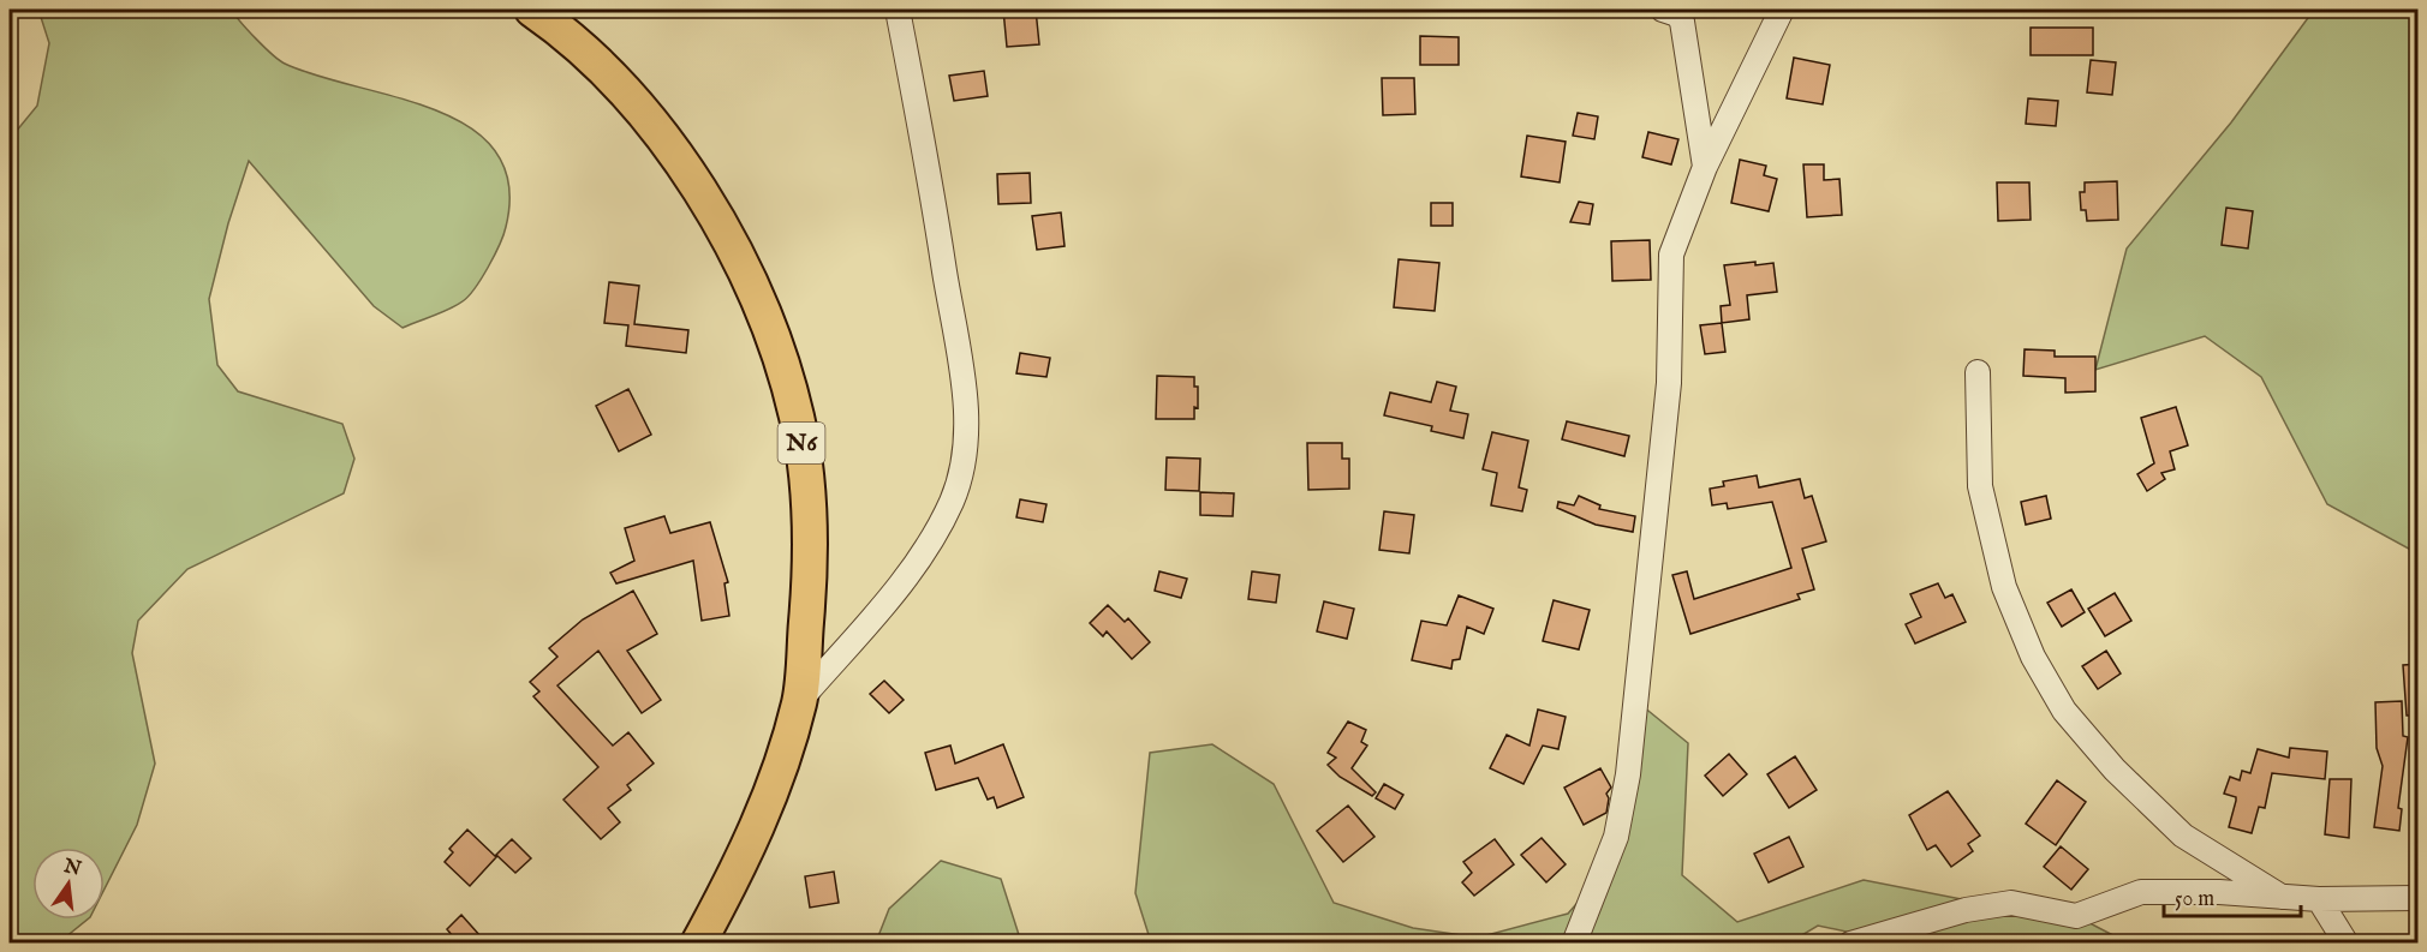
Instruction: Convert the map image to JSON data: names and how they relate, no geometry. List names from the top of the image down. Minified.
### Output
{"streets":{"highway":["N6"]},"scale_bar":"50 m","north":"top"}
